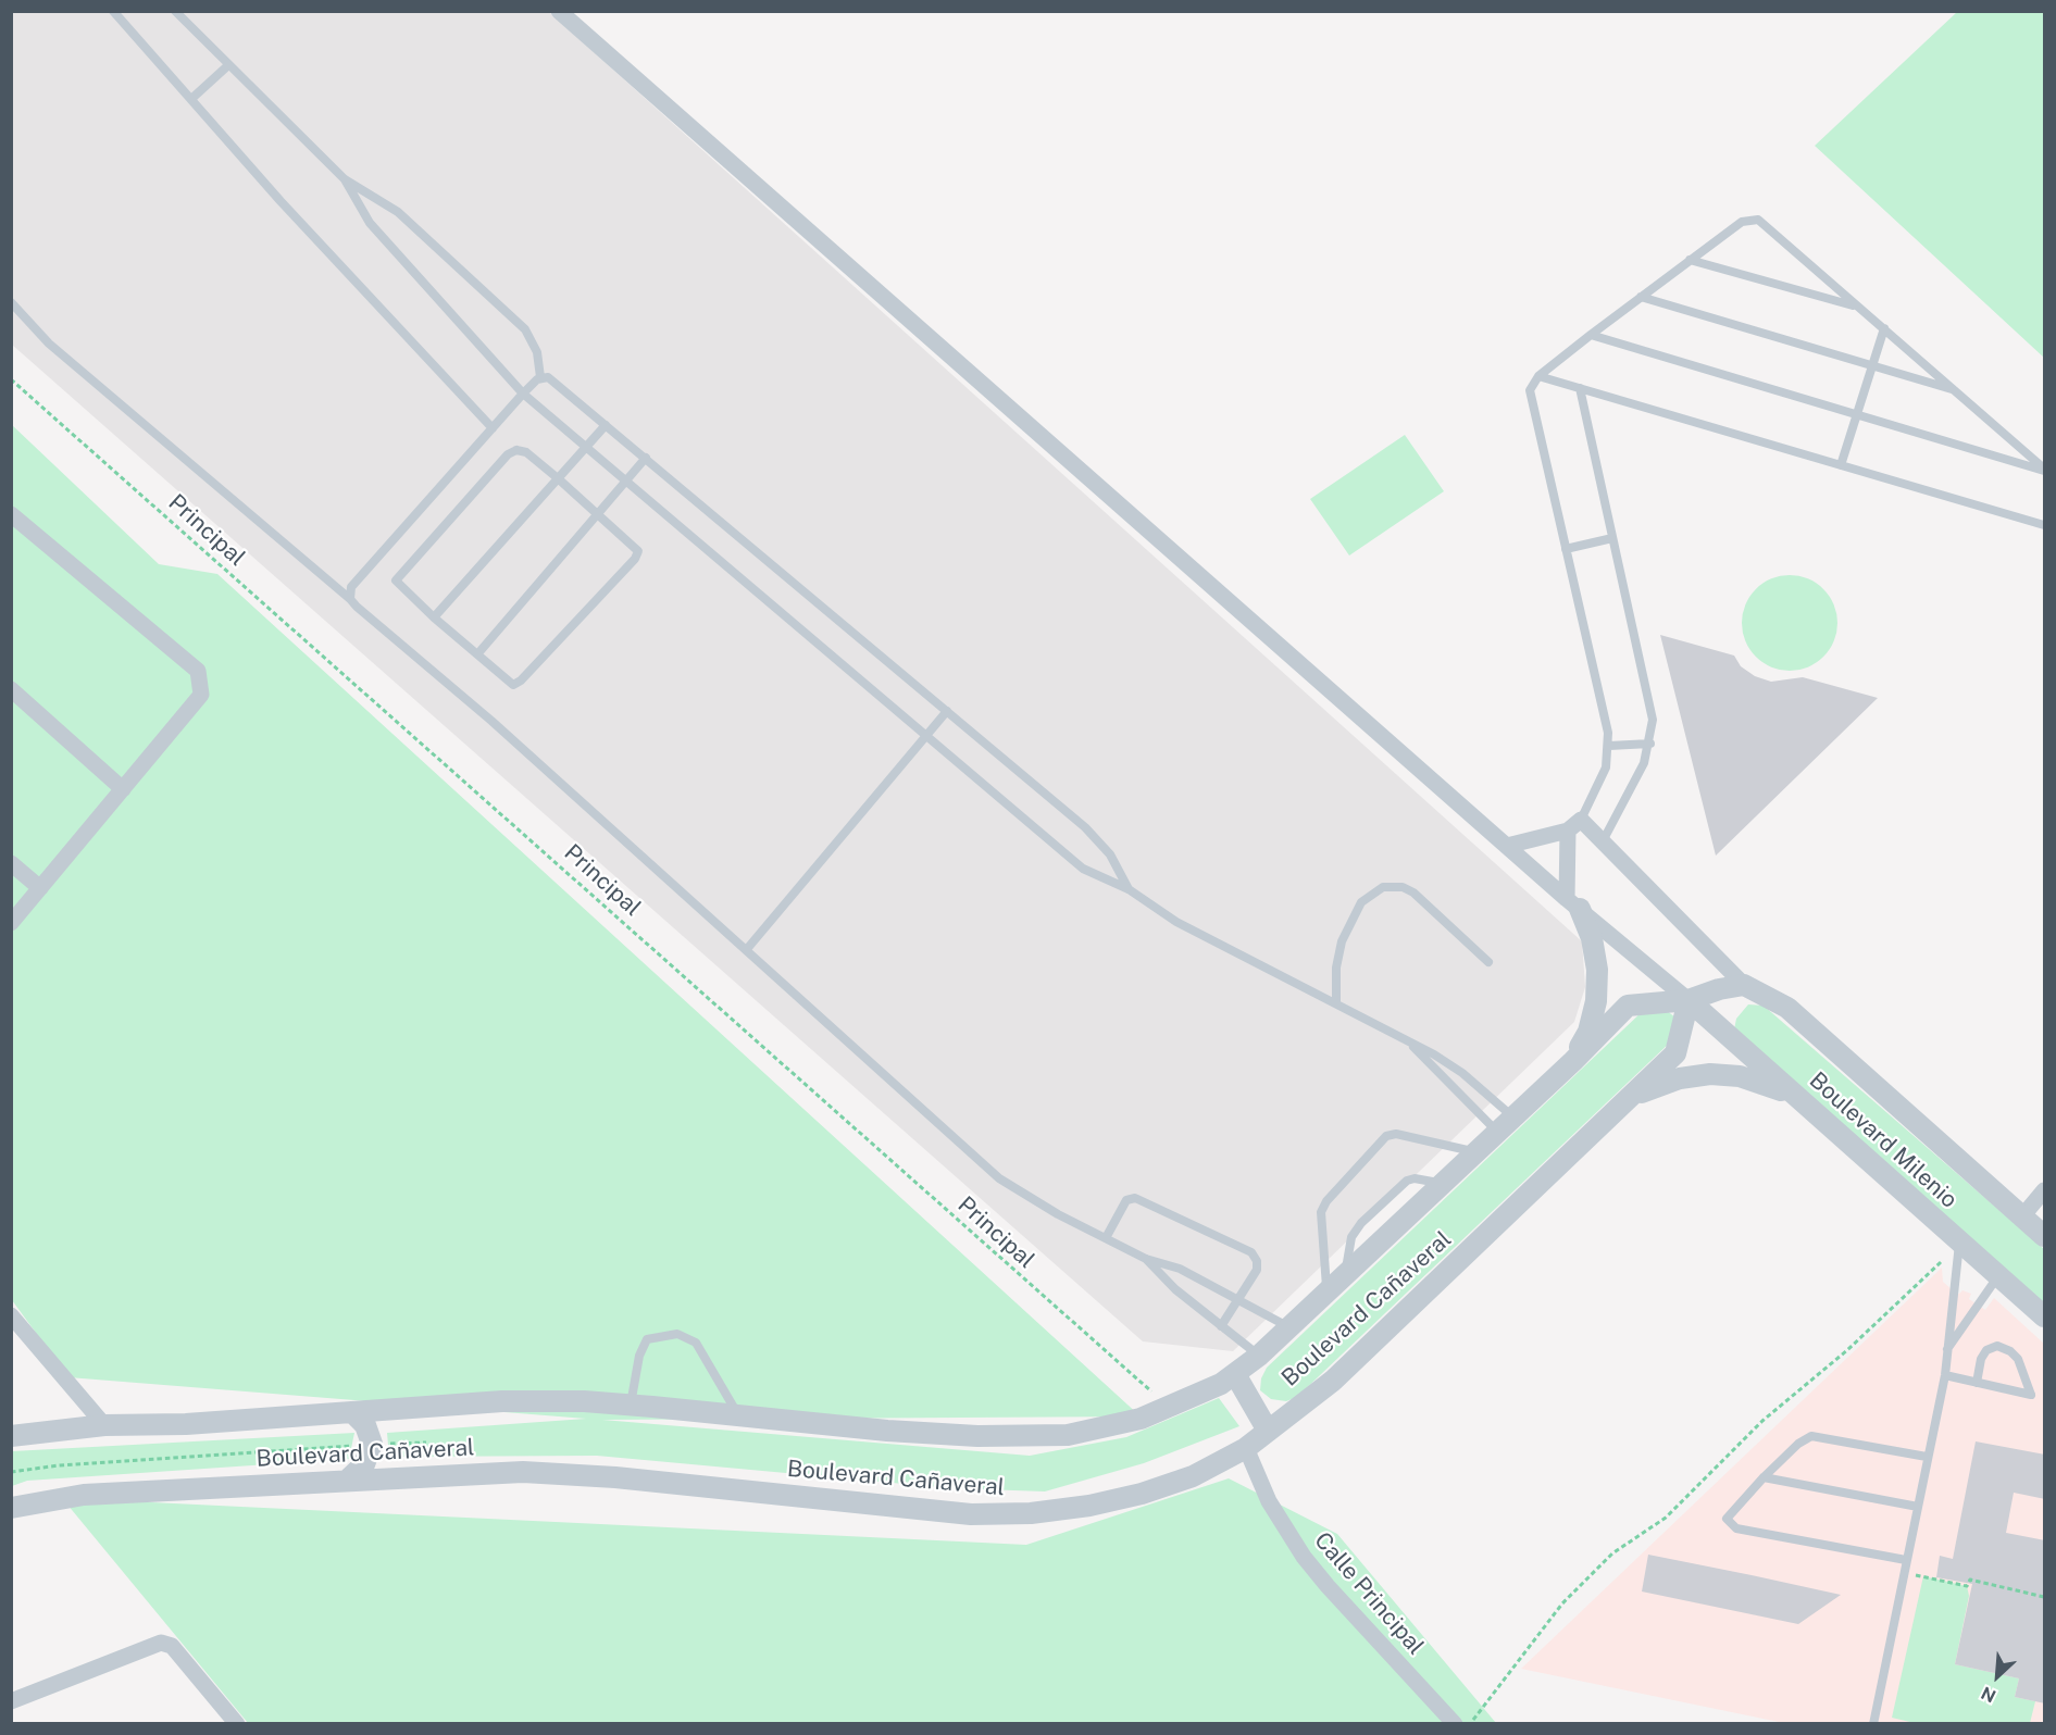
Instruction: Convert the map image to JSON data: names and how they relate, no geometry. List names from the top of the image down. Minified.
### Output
{"streets":{"street":["Boulevard Milenio","Boulevard Cañaveral","Calle Principal"],"path":["Principal"]},"crossings":[["Principal","Boulevard Cañaveral"],["Boulevard Milenio","Boulevard Cañaveral"],["Boulevard Cañaveral","Calle Principal"]],"north":"bottom left"}
